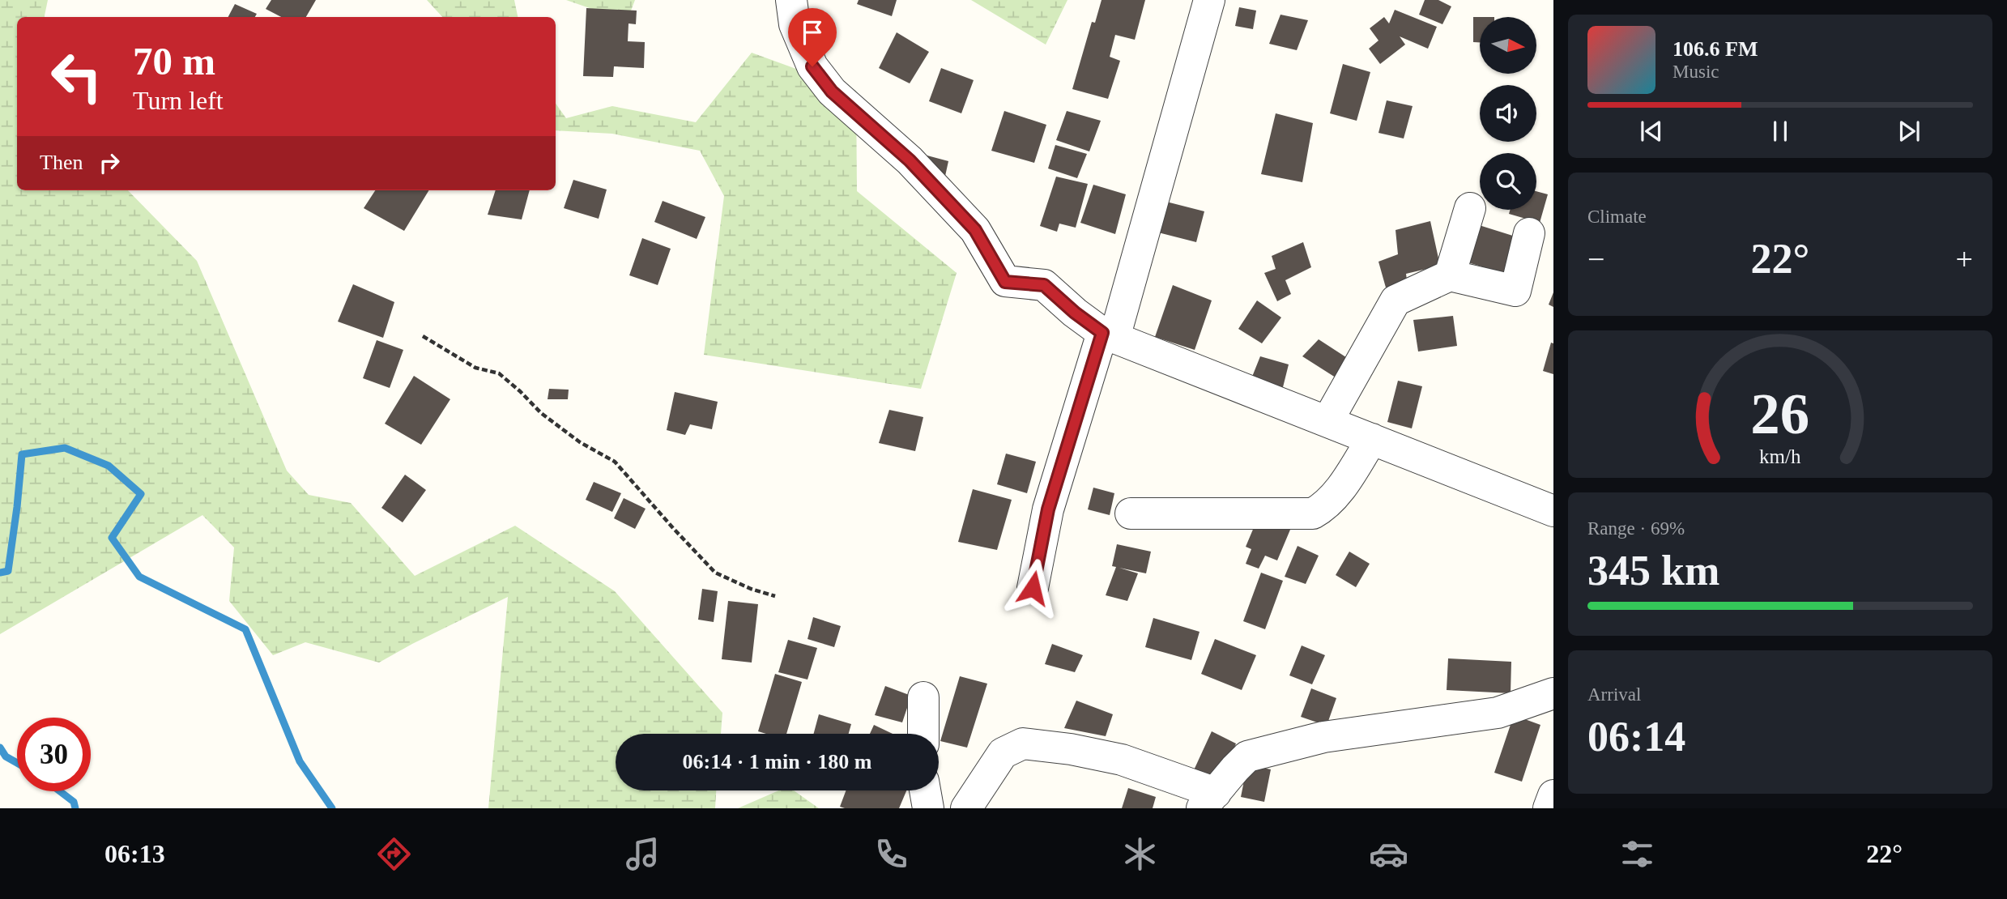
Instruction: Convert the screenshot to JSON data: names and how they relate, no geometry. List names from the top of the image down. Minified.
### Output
{"north":"right","page":{"turn":["70 m","Turn left"],"song":["106.6 FM","Music"],"then":"Then","tile":["Climate",["Range · 69%","345 km"],["Arrival","06:14"]],"heat":["−","22°","+"],"limit":"30","trip":"06:14 · 1 min · 180 m","tabs":["06:13","22°"],"gauge":["26","km/h"]}}
